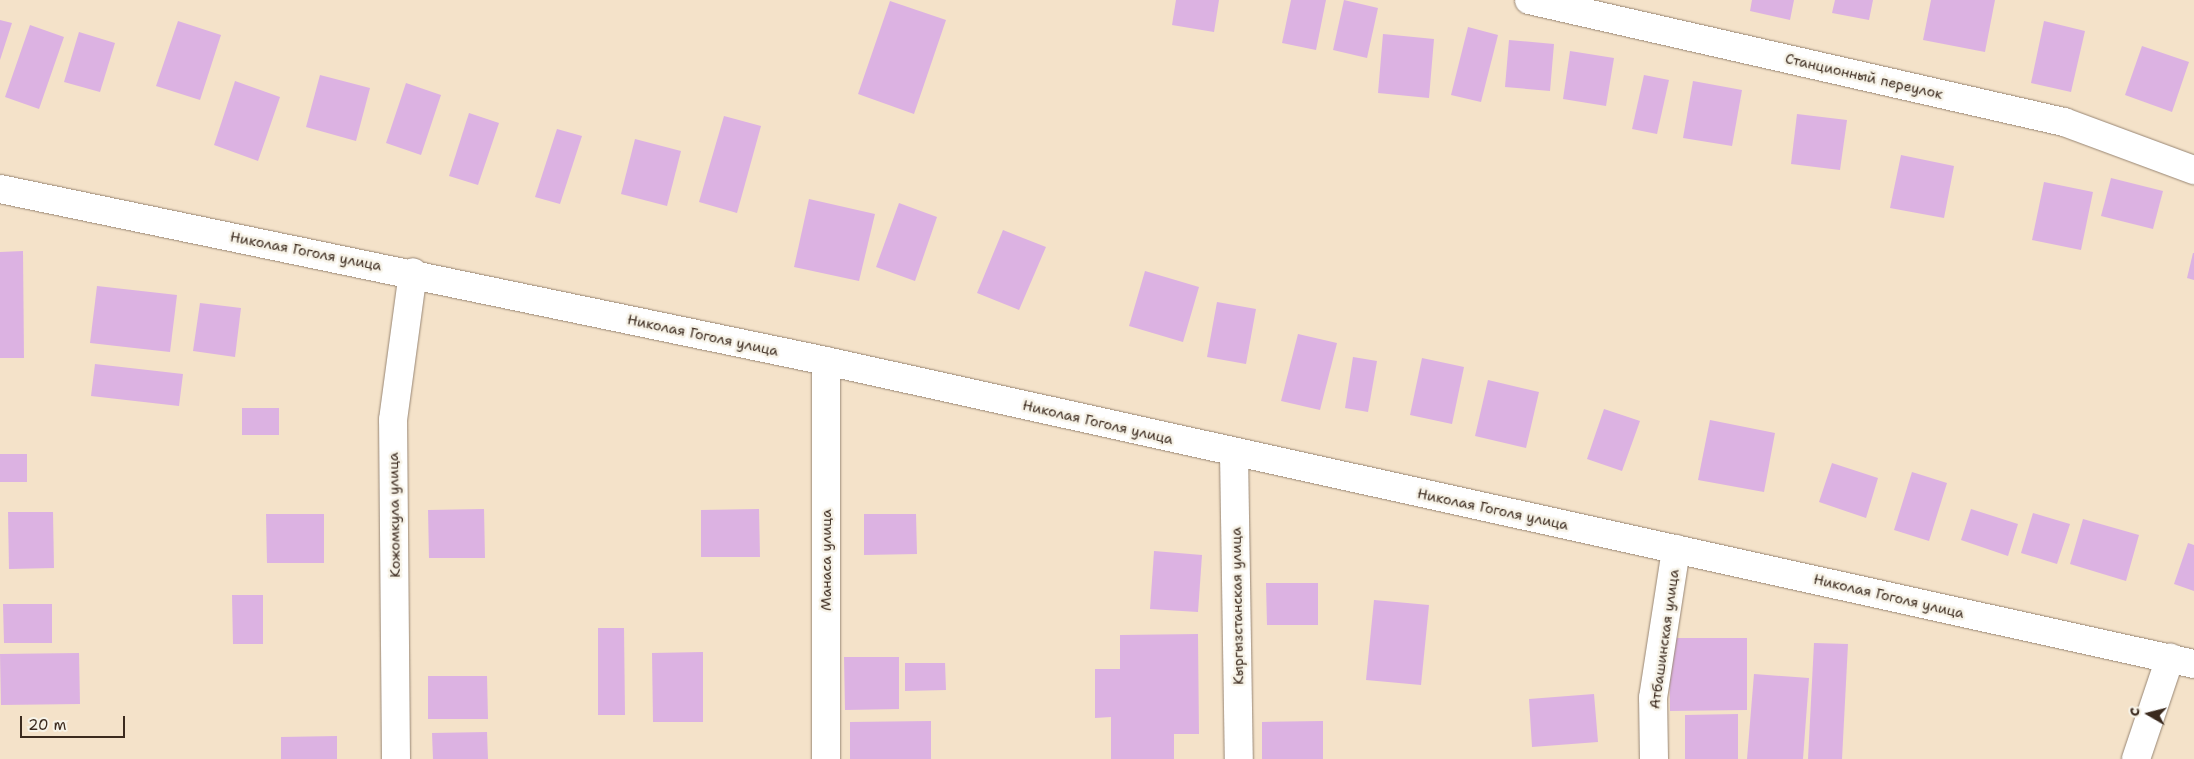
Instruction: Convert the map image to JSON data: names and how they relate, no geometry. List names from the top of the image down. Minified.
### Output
{"streets":{"street":["Станционный переулок","Николая Гоголя улица","Кожомкула улица","Манаса улица","Кыргызстанская улица","Атбашинская улица"]},"crossings":[["Николая Гоголя улица","Кожомкула улица"],["Николая Гоголя улица","Манаса улица"],["Николая Гоголя улица","Кыргызстанская улица"],["Николая Гоголя улица","Атбашинская улица"]],"scale_bar":"20 m","north":"left"}
